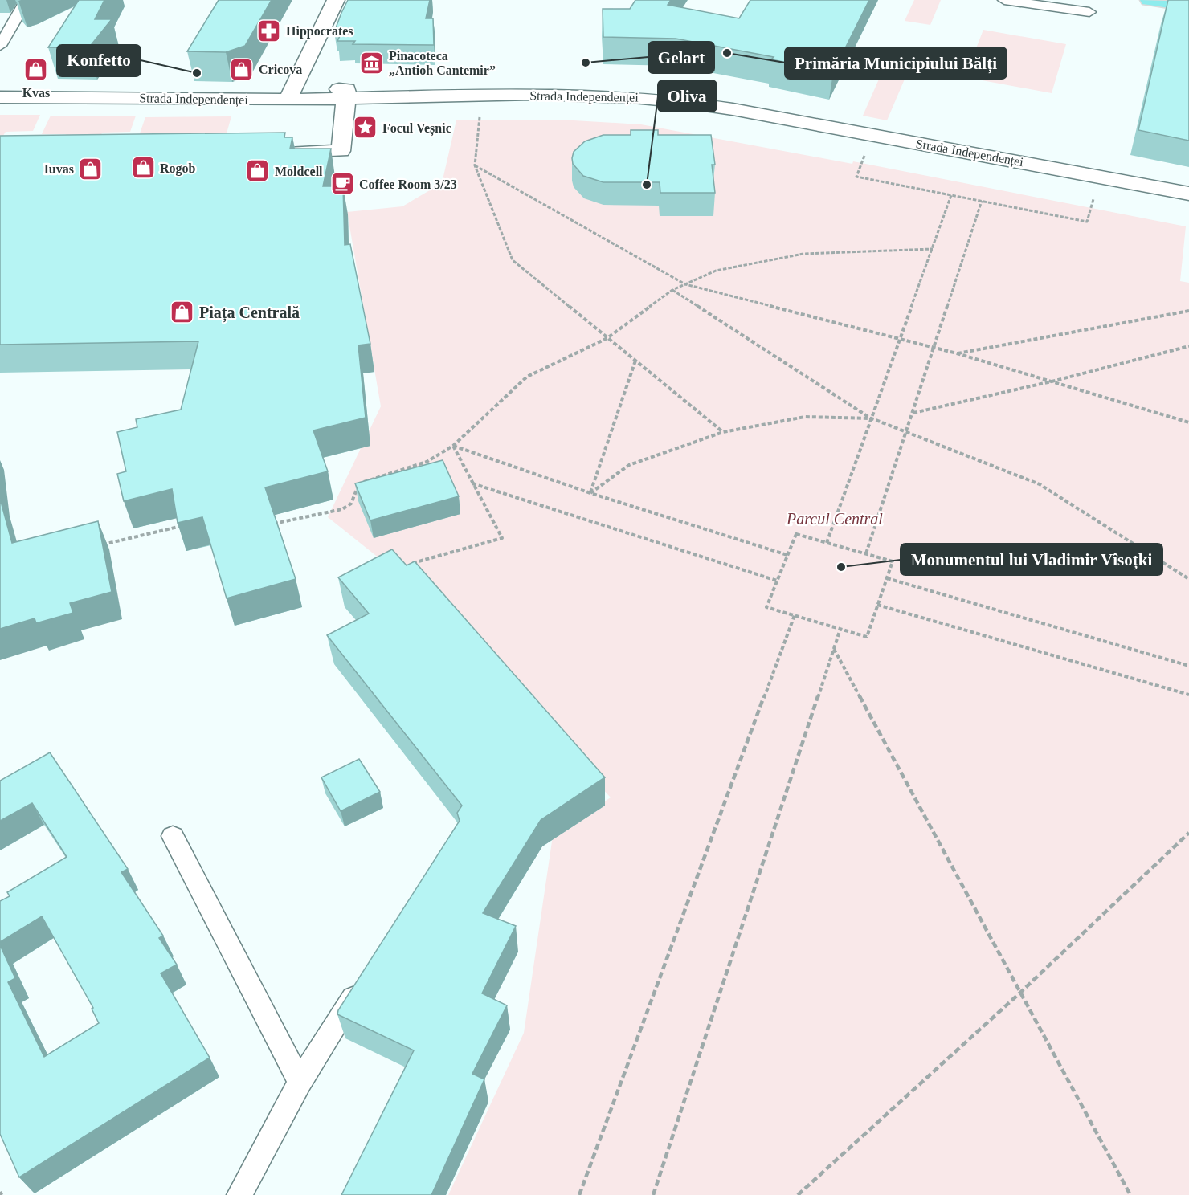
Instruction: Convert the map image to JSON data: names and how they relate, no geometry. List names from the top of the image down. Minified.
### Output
{"streets":{"street":["Strada Independenței"]},"parks":["Parcul Central"],"places":{"pharmacy":["Hippocrates"],"other":["Primăria Municipiului Bălți","Gelart","Konfetto","Oliva","Monumentul lui Vladimir Vîsoțki"],"museum":["Pinacoteca „Antioh Cantemir”"],"shop":["Cricova","Kvas","Rogob","Iuvas","Moldcell","Piața Centrală"],"place":["Focul Veșnic"],"cafe":["Coffee Room 3/23"]}}
